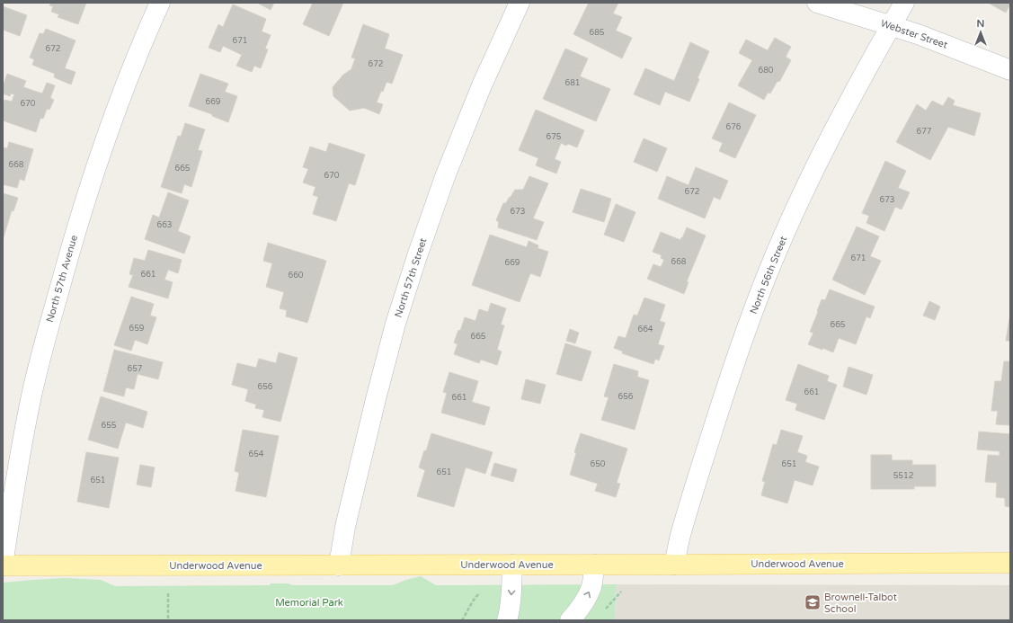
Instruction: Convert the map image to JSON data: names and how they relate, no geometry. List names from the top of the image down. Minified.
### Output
{"streets":{"main road":["Underwood Avenue"],"street":["Webster Street","North 56th Street","North 57th Street","North 57th Avenue"]},"crossings":[["Webster Street","North 56th Street"],["North 56th Street","Underwood Avenue"],["North 57th Street","Underwood Avenue"],["North 57th Avenue","Underwood Avenue"]],"parks":["Memorial Park"],"places":{"school or university":["Brownell-Talbot School"]},"house_numbers":["685","671","672","672","680","681","669","670","676","677","675","668","665","670","672","673","673","663","671","668","669","661","660","665","659","664","665","657","656","661","656","661","655","654","650","651","651","5512","651"],"north":"top"}
